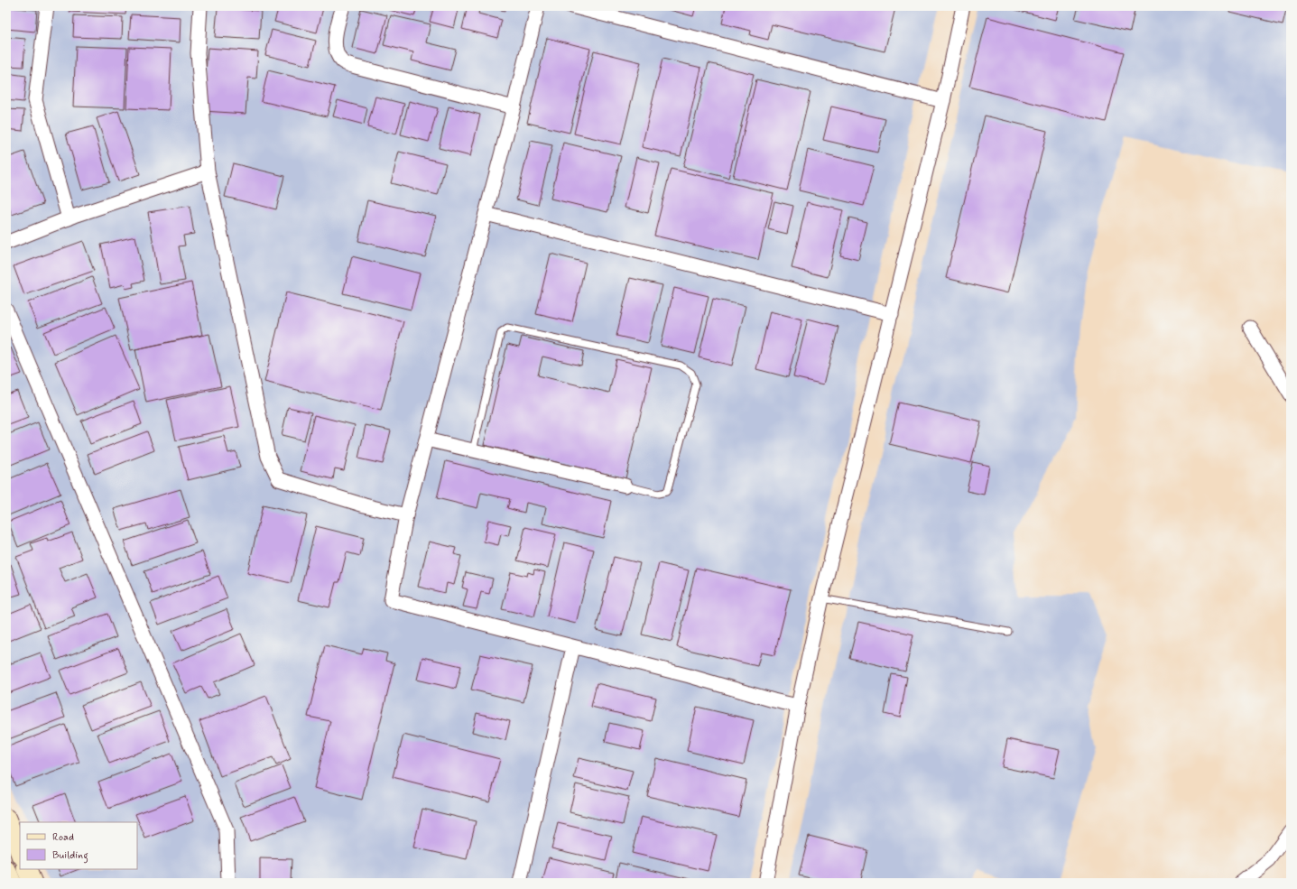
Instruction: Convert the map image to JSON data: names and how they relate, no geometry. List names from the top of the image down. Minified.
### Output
{"legend":["Road","Building"]}
